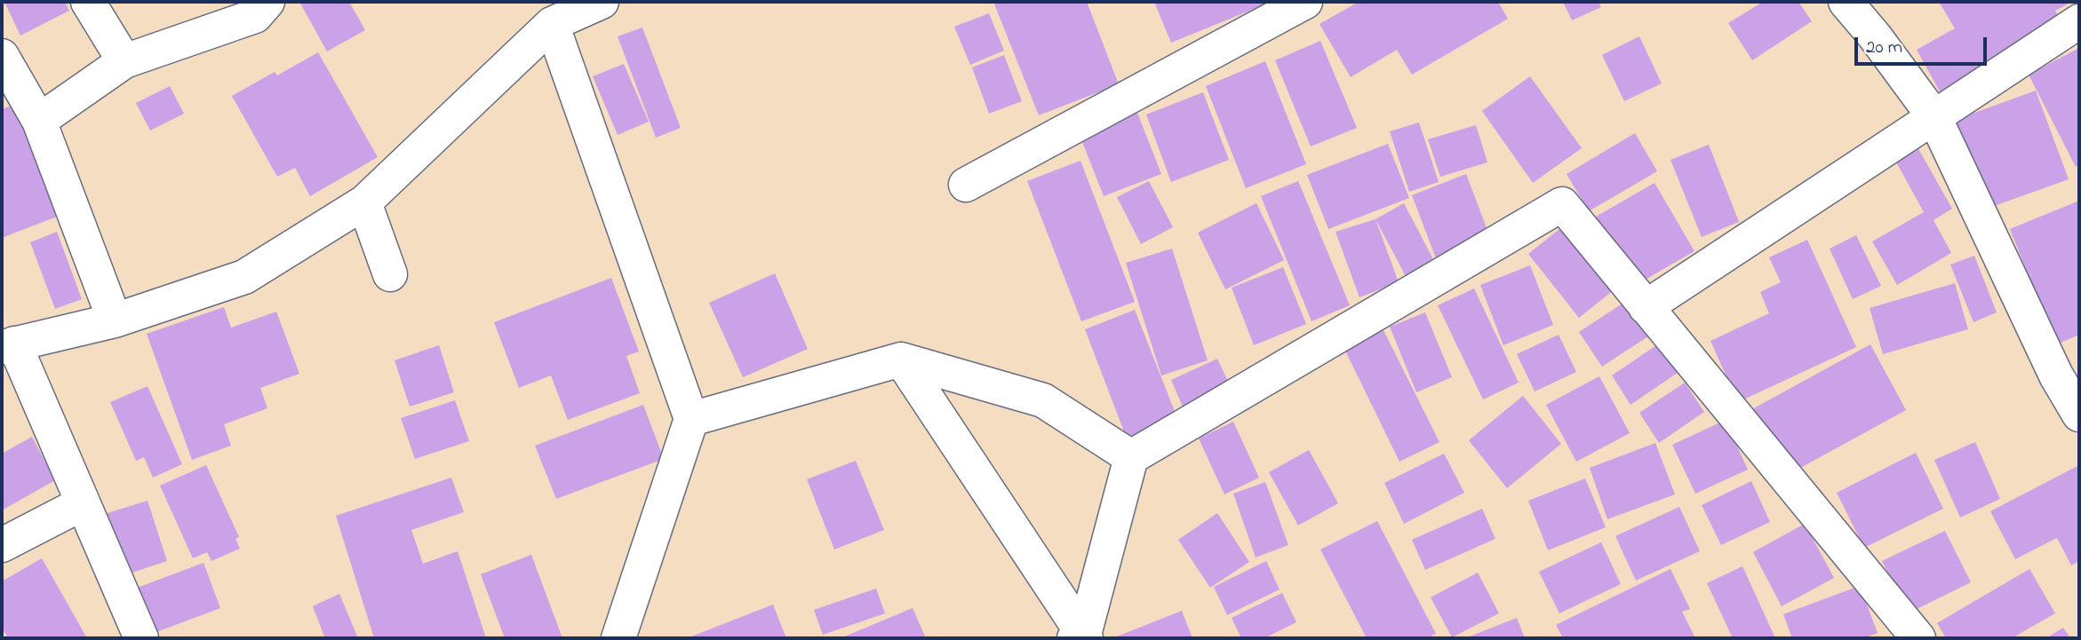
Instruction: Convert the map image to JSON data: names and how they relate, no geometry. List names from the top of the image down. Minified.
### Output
{"scale_bar":"20 m"}
